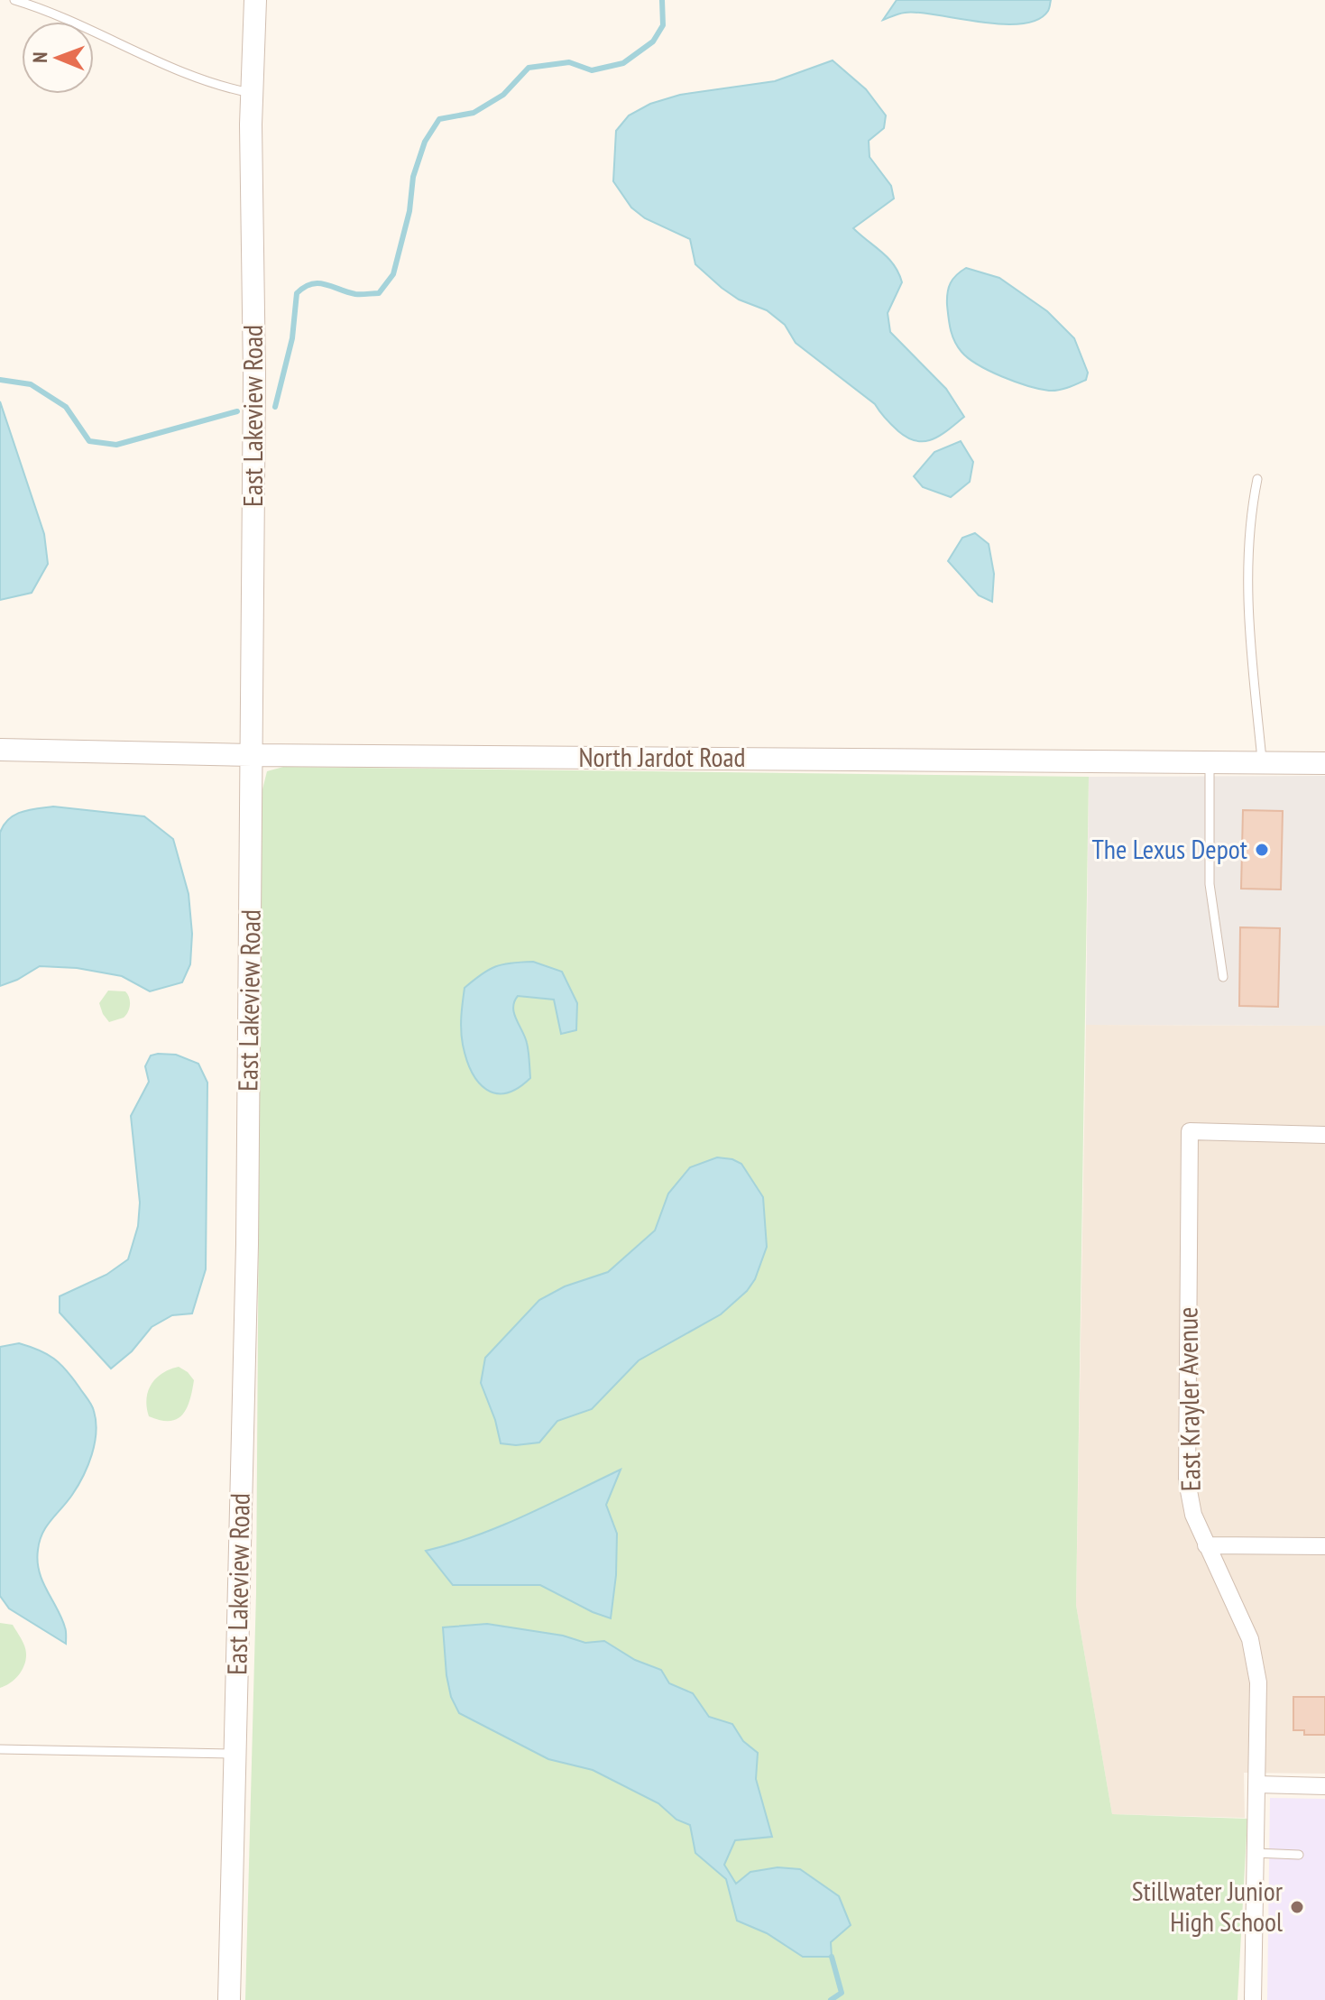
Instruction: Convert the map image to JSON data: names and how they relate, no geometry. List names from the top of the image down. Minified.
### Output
{"streets":{"street":["East Lakeview Road","North Jardot Road","East Krayler Avenue"]},"crossings":[["East Lakeview Road","North Jardot Road"]],"places":["The Lexus Depot","Stillwater Junior High School"],"north":"left"}
